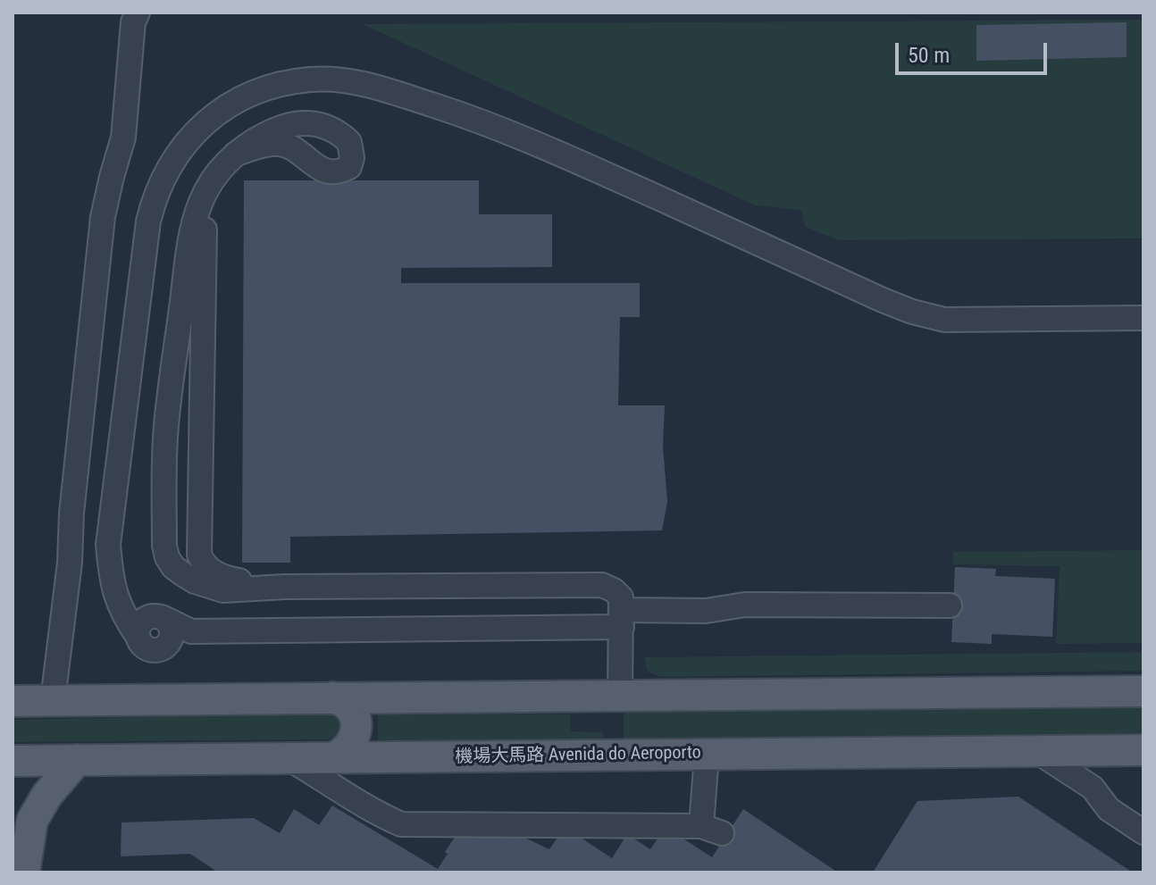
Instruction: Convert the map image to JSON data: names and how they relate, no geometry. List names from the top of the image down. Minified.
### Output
{"streets":{"main road":["機場大馬路 Avenida do Aeroporto"]},"scale_bar":"50 m"}
